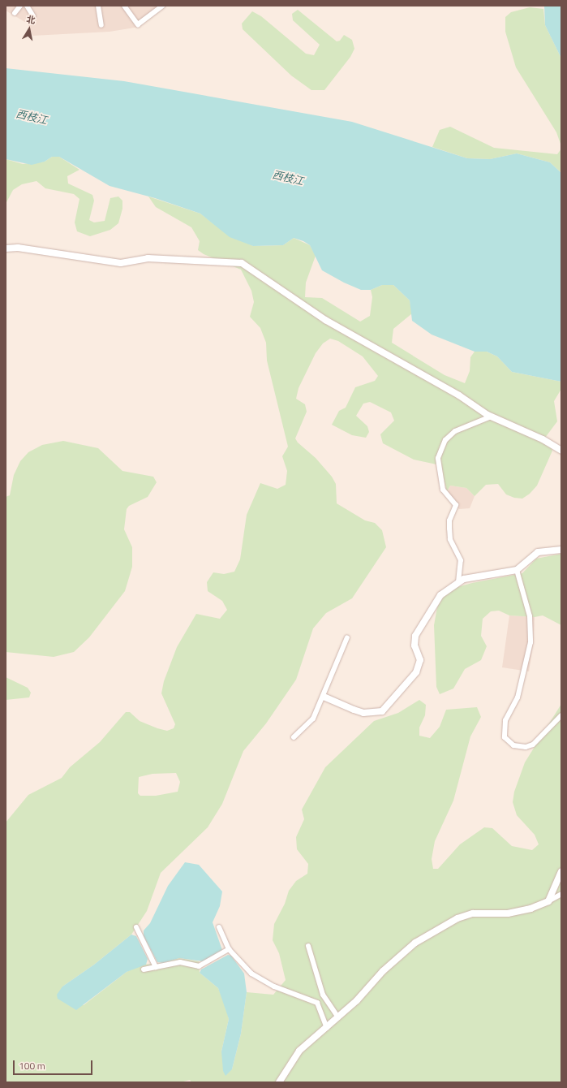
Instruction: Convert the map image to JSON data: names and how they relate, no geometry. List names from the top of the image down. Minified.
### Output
{"water":["西枝江"],"scale_bar":"100 m","north":"top"}
